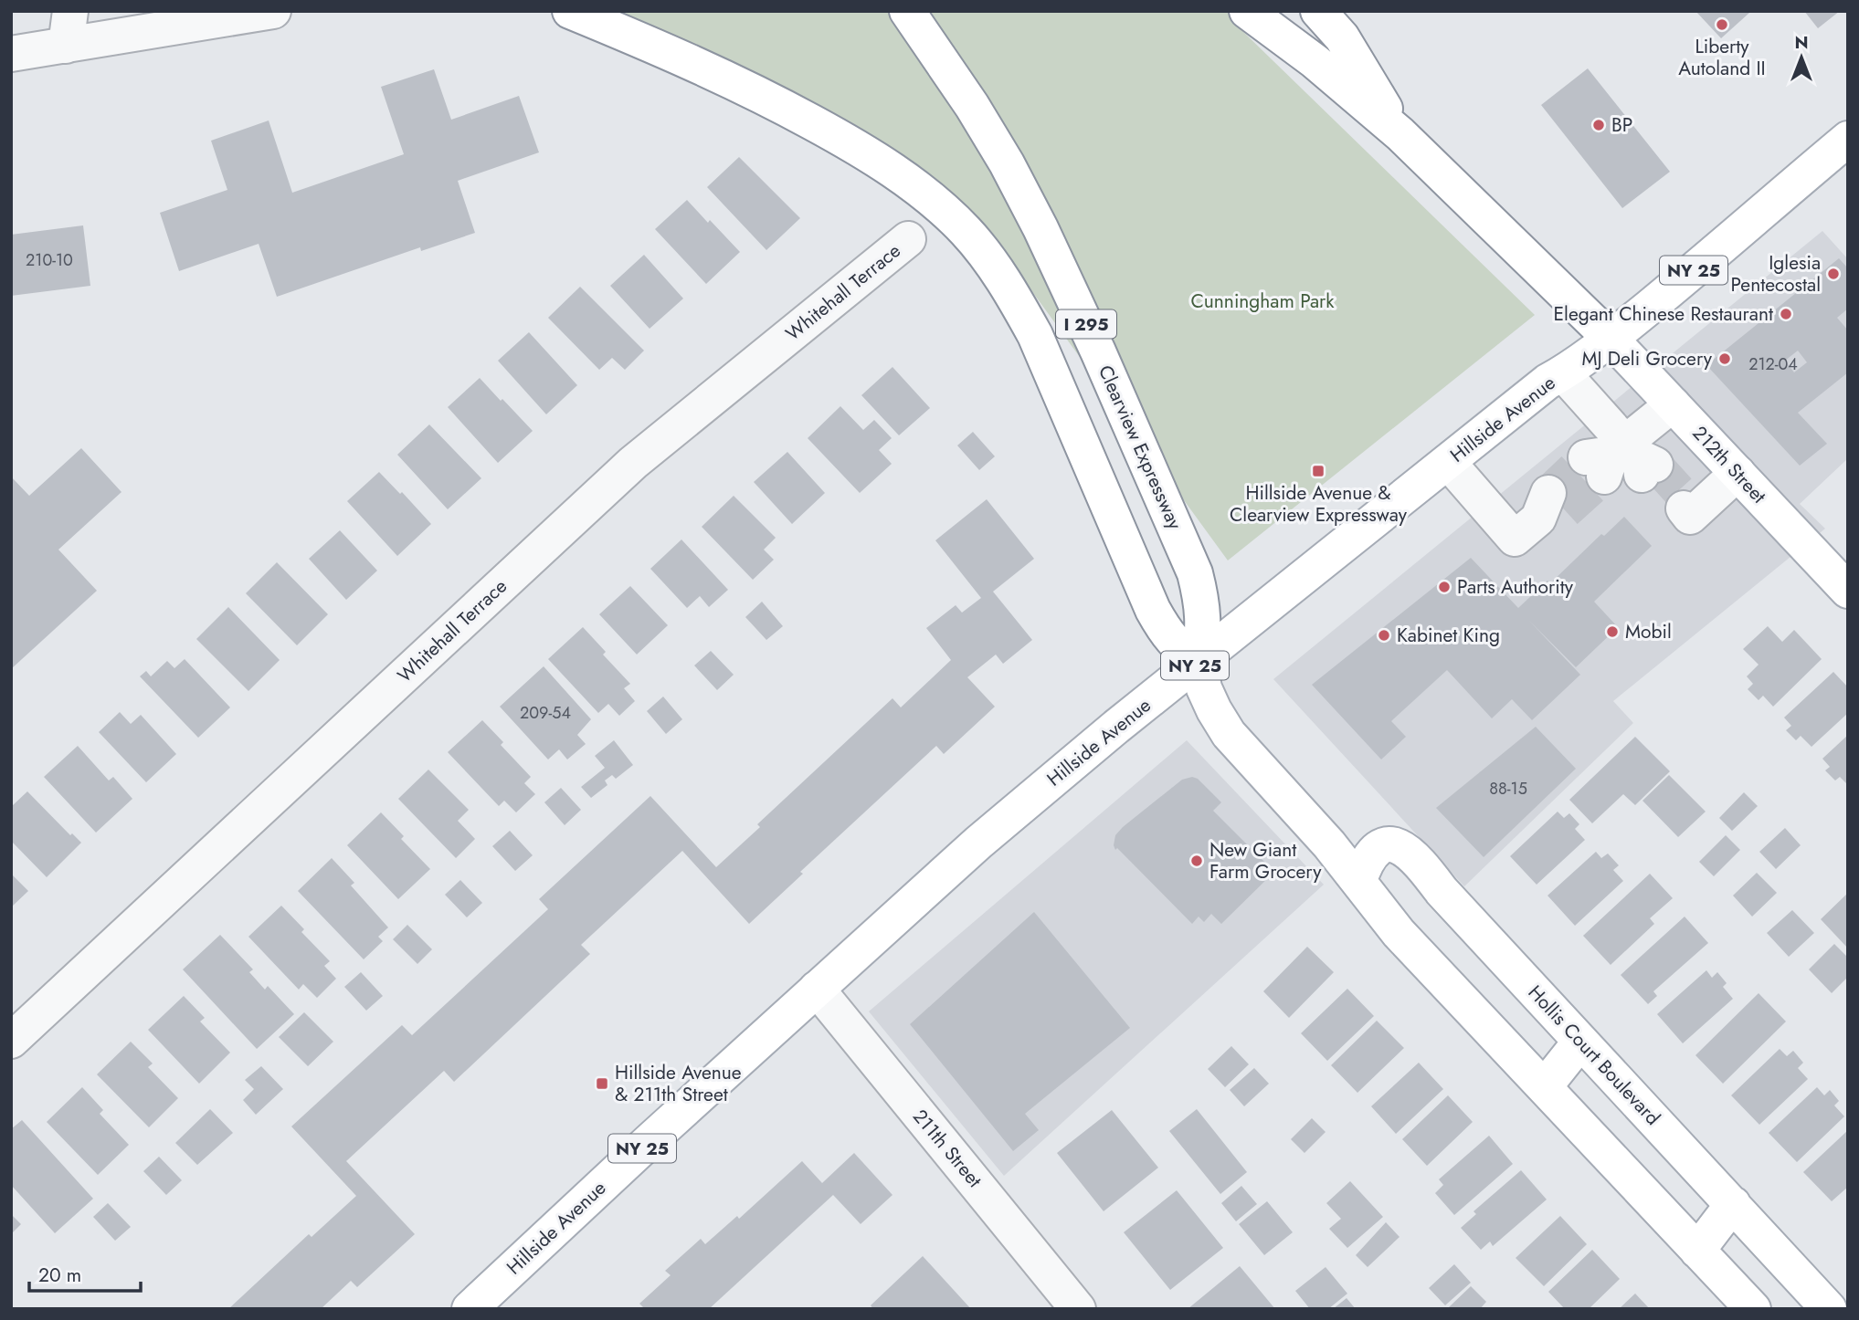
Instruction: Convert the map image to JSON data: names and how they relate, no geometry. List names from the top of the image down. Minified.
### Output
{"streets":{"main road":["NY 25","I 295","Hillside Avenue","Clearview Expressway","212th Street","Hollis Court Boulevard"],"street":["Whitehall Terrace","211th Street"]},"crossings":[["Hillside Avenue","Clearview Expressway"],["Hillside Avenue","212th Street"],["Hillside Avenue","211th Street"]],"parks":["Cunningham Park"],"places":{"other":["Liberty Autoland II","BP","Iglesia Pentecostal","Elegant Chinese Restaurant","MJ Deli Grocery","Parts Authority","Mobil","Kabinet King","New Giant Farm Grocery"],"transit":["Hillside Avenue & Clearview Expressway","Hillside Avenue & 211th Street"]},"house_numbers":["210-10","212-04","209-54","88-15"],"scale_bar":"20 m","north":"top"}
